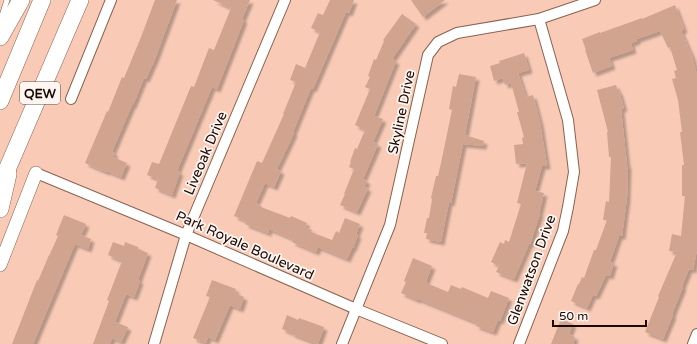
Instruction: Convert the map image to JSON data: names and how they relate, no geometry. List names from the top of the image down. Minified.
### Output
{"streets":{"highway":["QEW"],"street":["Skyline Drive","Liveoak Drive","Park Royale Boulevard","Glenwatson Drive"]},"crossings":[["Skyline Drive","Park Royale Boulevard"],["Skyline Drive","Glenwatson Drive"],["Liveoak Drive","Park Royale Boulevard"]],"scale_bar":"50 m"}
